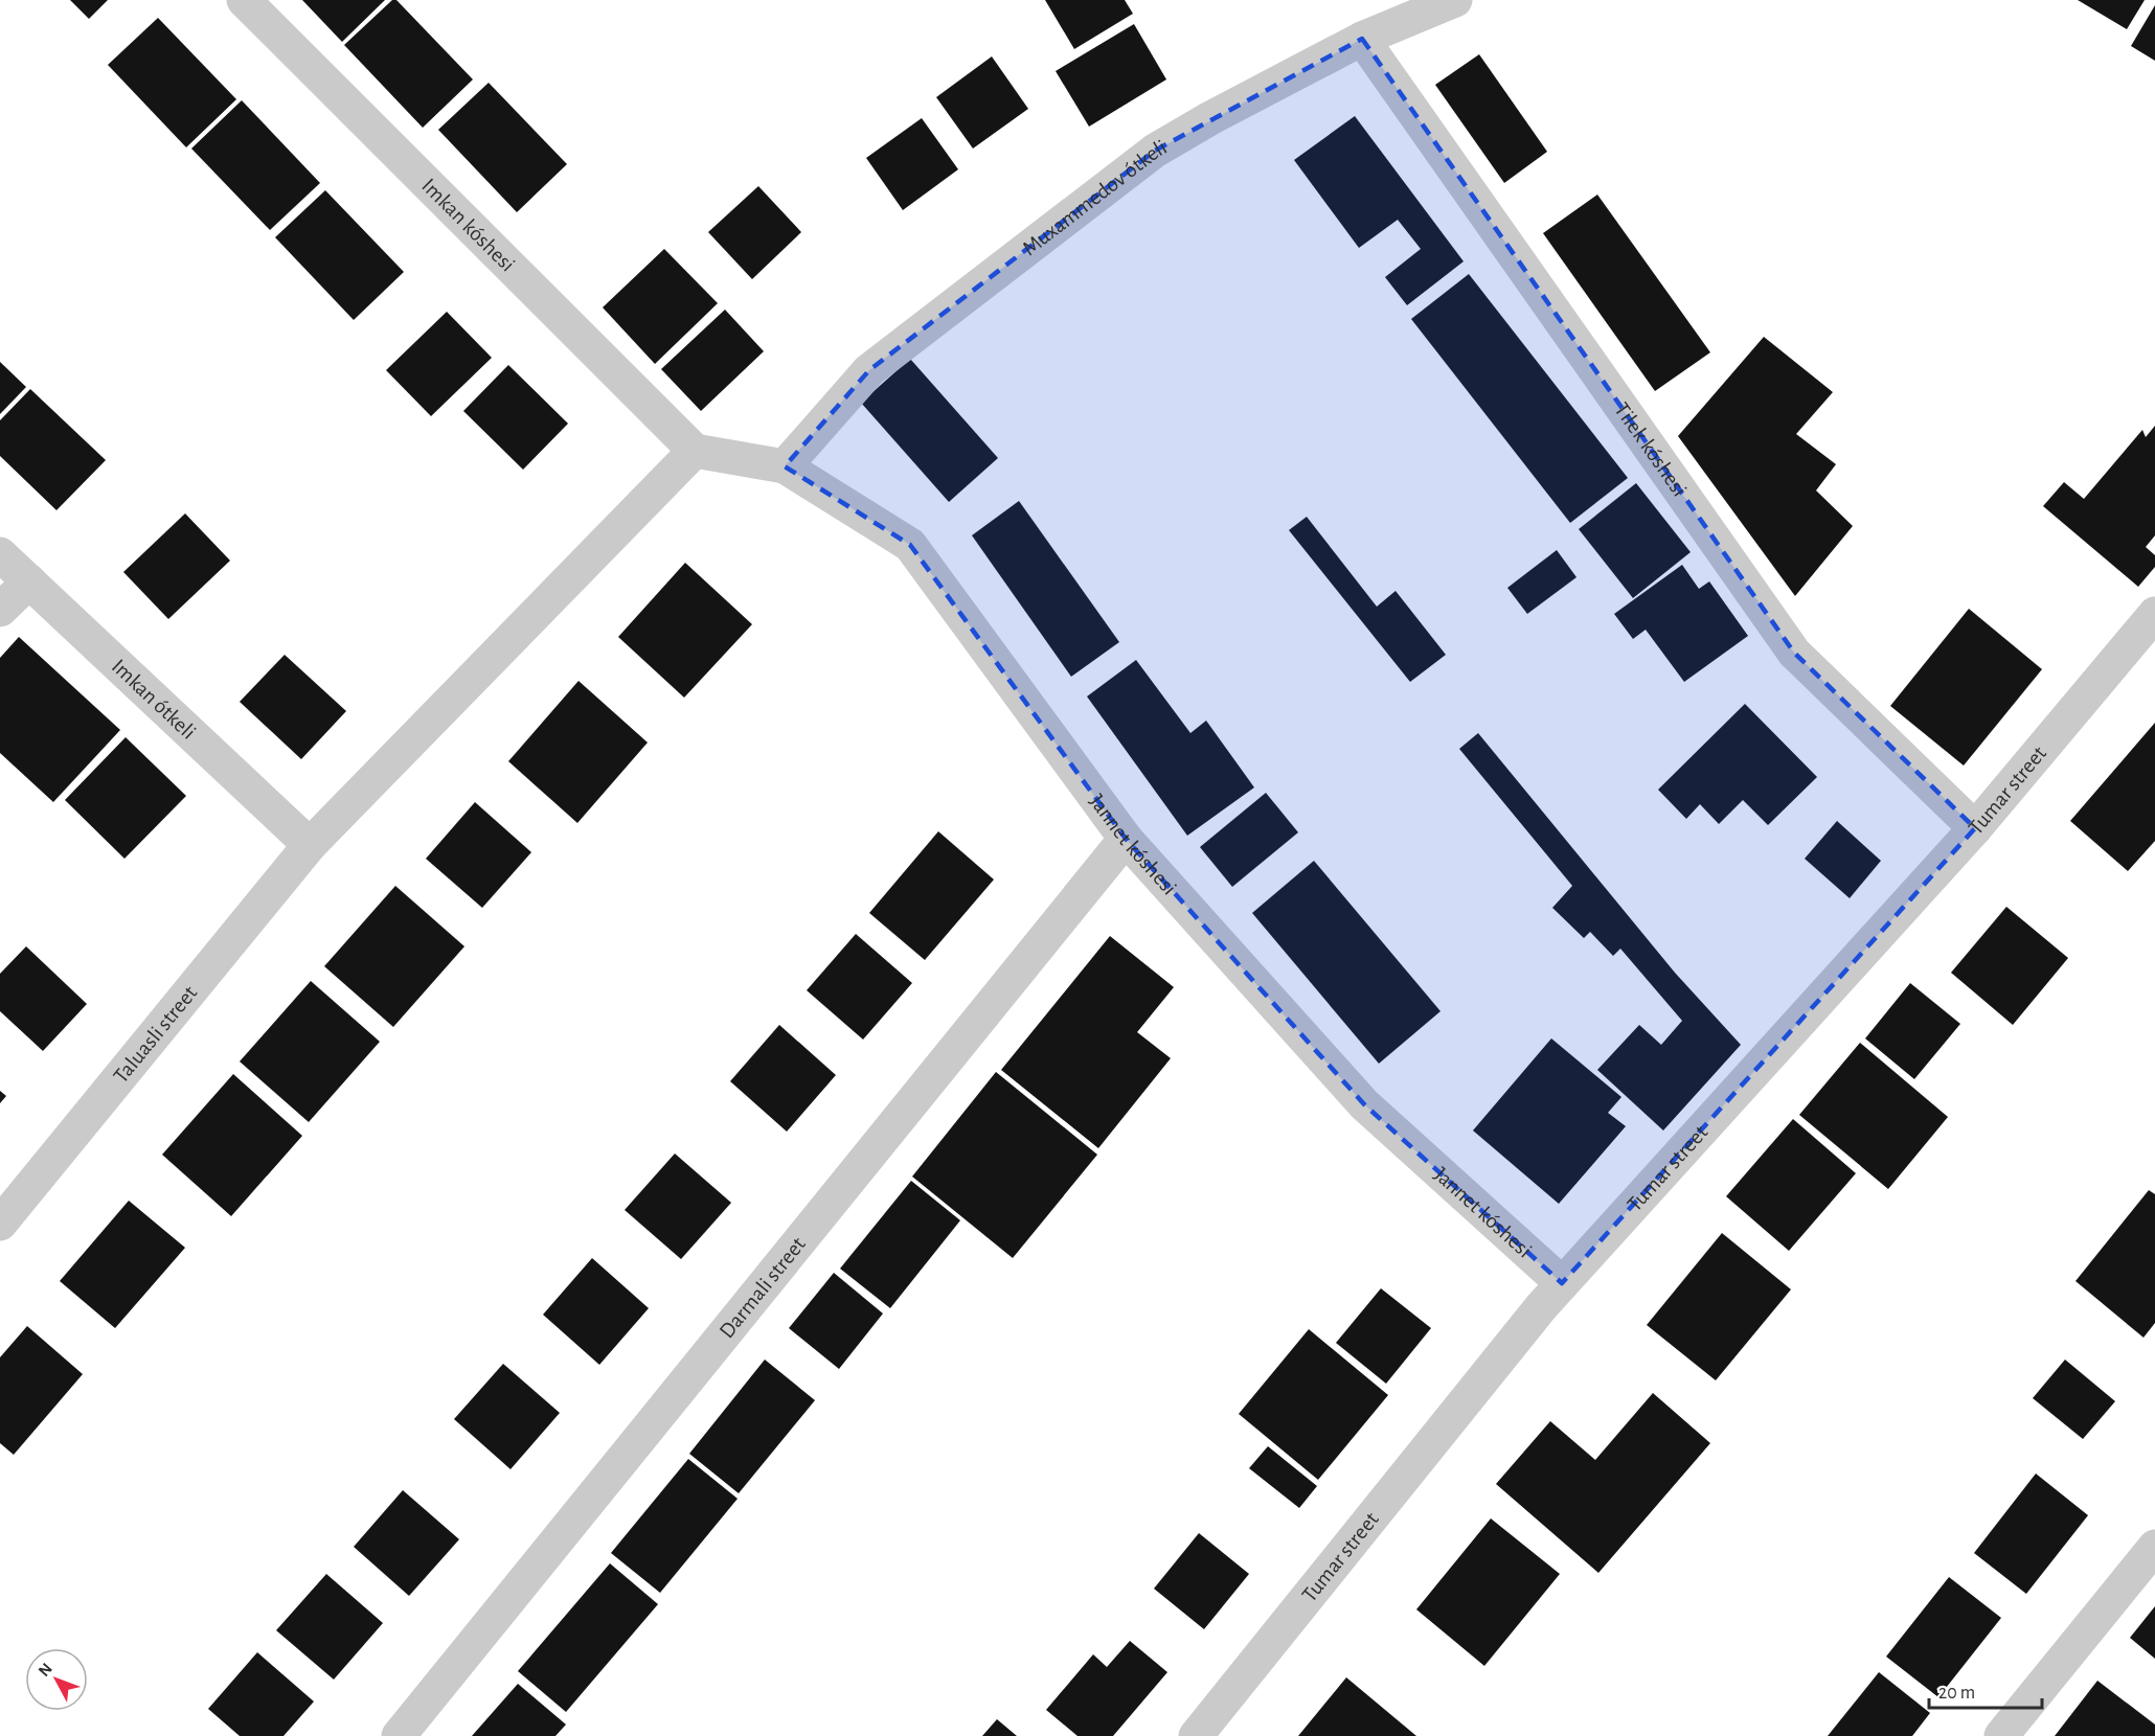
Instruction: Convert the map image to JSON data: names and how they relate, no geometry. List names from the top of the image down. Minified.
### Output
{"streets":{"street":["Muxammedov ótkeli","Imkan kóshesi","Tilek kóshesi","Imkan ótkeli","Tumar street","Jannet kóshesi","Taluasli street","Darmali street"]},"crossings":[["Muxammedov ótkeli","Tilek kóshesi"],["Muxammedov ótkeli","Jannet kóshesi"],["Imkan kóshesi","Jannet kóshesi"],["Imkan kóshesi","Taluasli street"],["Tilek kóshesi","Tumar street"],["Imkan ótkeli","Taluasli street"],["Tumar street","Jannet kóshesi"],["Jannet kóshesi","Taluasli street"],["Jannet kóshesi","Darmali street"]],"scale_bar":"20 m","north":"top left"}
